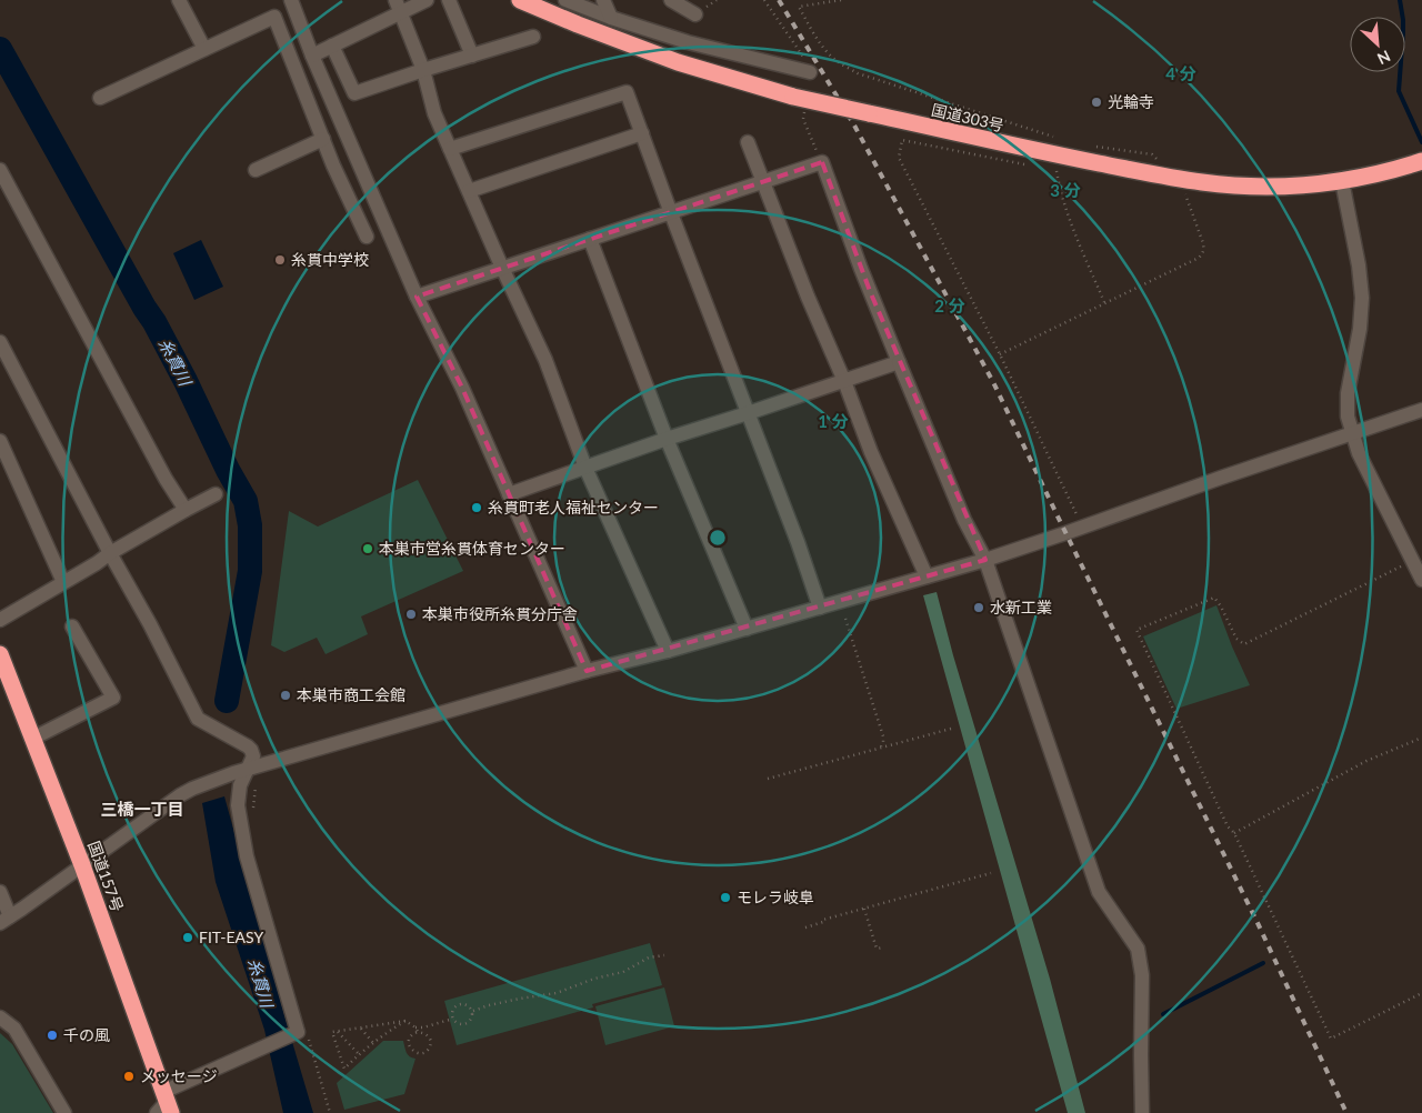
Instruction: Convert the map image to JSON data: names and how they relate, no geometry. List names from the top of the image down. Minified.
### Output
{"streets":{"highway":["国道303号","国道157号"]},"districts":["三橋一丁目"],"water":["糸貫川"],"places":["光輪寺","糸貫中学校","糸貫町老人福祉センター","本巣市営糸貫体育センター","水新工業","本巣市役所糸貫分庁舎","本巣市商工会館","モレラ岐阜","FIT-EASY","千の風","メッセージ"],"north":"bottom right","rings":["4 分","3 分","2 分","1 分"]}
